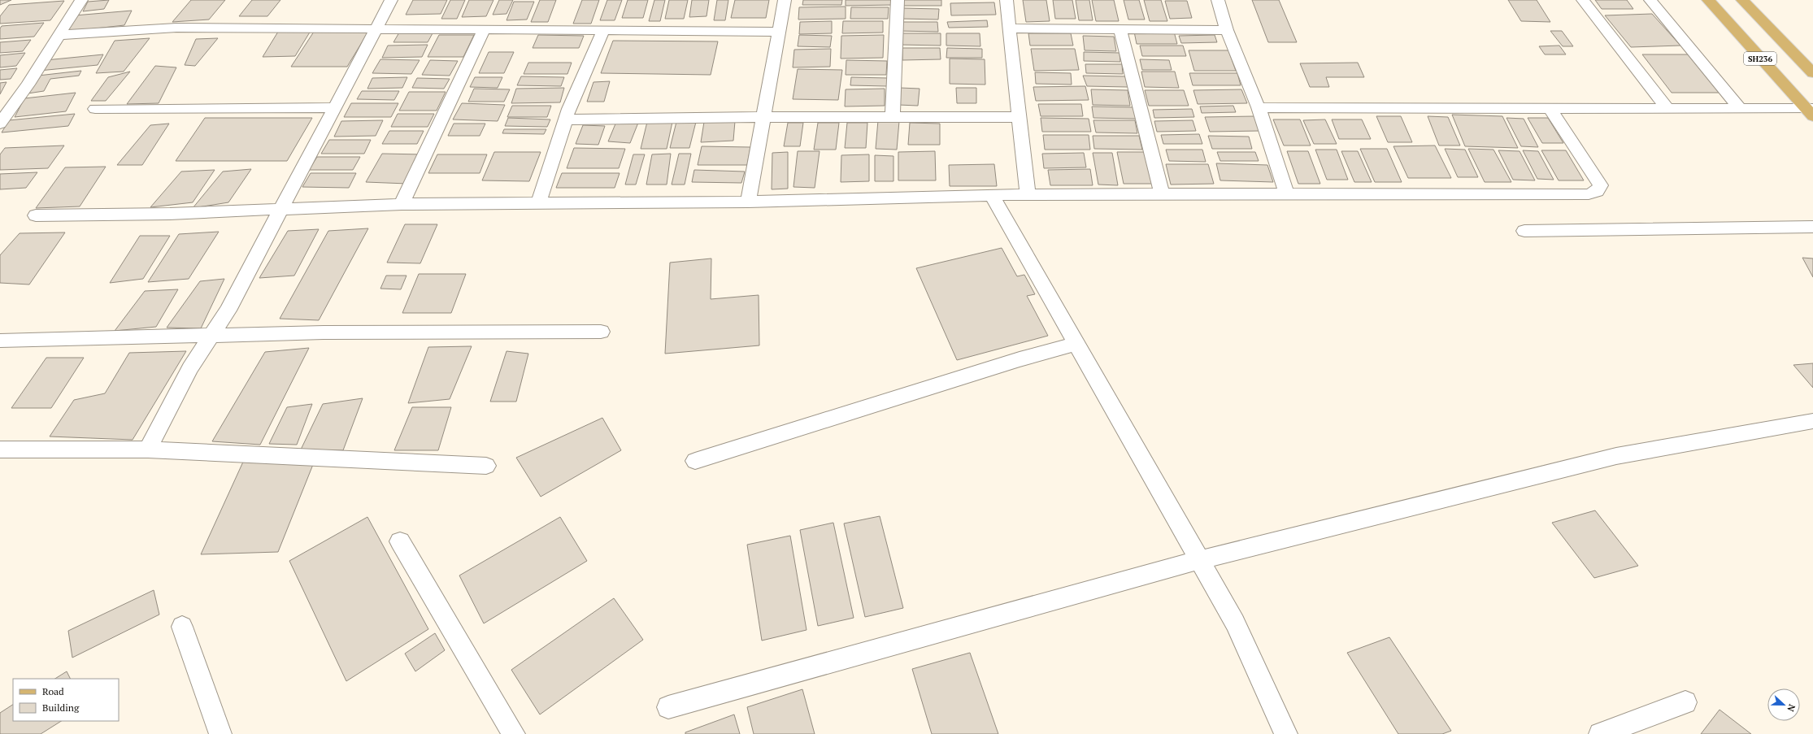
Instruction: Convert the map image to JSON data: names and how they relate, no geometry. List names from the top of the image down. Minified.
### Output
{"streets":{"main road":["SH236"]},"legend":["Road","Building"],"north":"right"}
